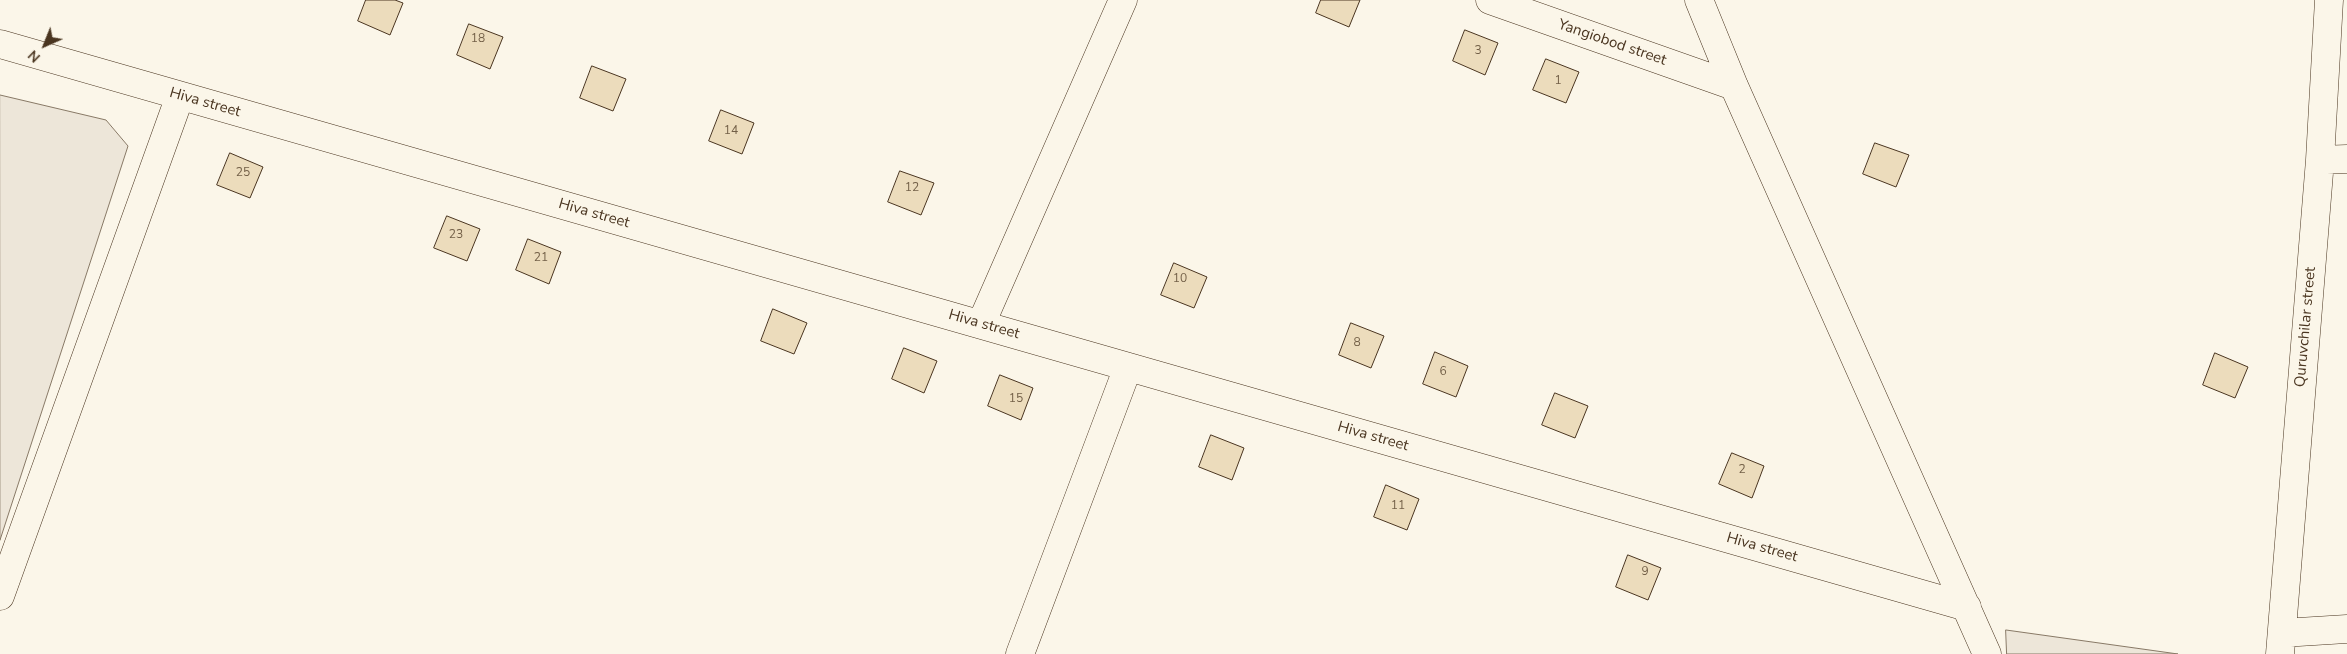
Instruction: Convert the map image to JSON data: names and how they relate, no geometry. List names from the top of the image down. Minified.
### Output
{"streets":{"street":["Yangiobod street","Hiva street","Quruvchilar street"]},"house_numbers":["18","3","1","14","25","12","23","21","10","8","6","15","2","11","9"],"north":"bottom left"}
